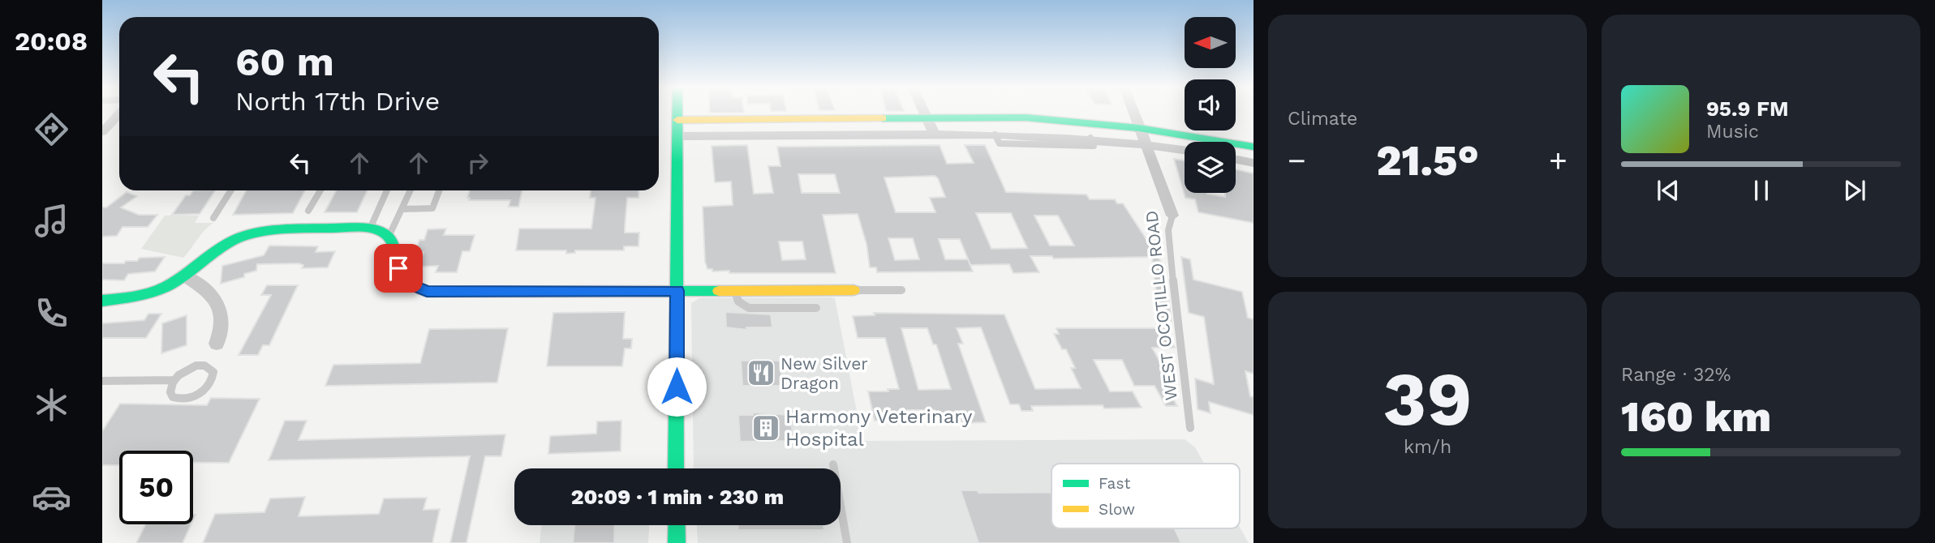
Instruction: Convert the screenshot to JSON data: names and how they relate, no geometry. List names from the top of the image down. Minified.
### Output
{"streets":{"street":["WEST OCOTILLO ROAD"]},"places":{"restaurant":["New Silver Dragon"],"building":["Harmony Veterinary Hospital"]},"legend":["Fast","Slow"],"north":"left","page":{"tabs":"20:08","tile":["Climate",["39","km/h"],["Range · 32%","160 km"]],"turn":["60 m","North 17th Drive"],"song":["95.9 FM","Music"],"heat":["−","21.5°","+"],"limit":"50","trip":"20:09 · 1 min · 230 m"}}
